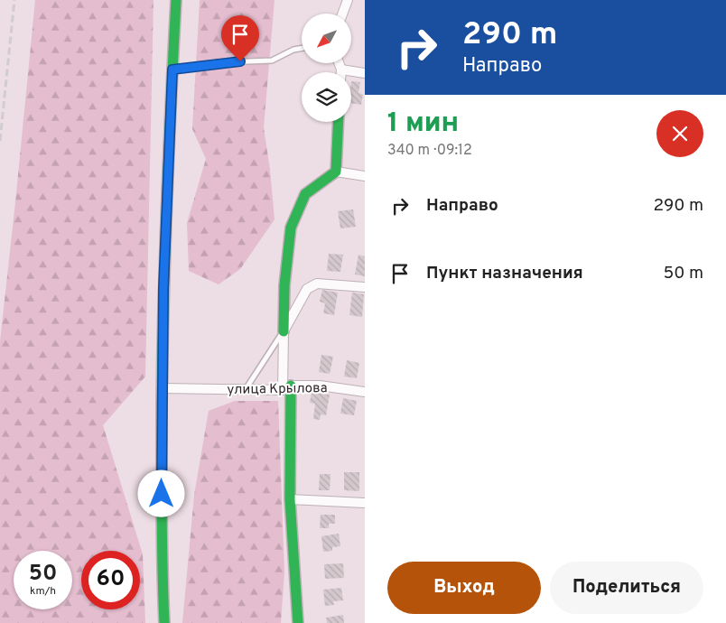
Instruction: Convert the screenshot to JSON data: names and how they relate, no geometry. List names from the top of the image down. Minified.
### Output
{"streets":{"street":["улица Крылова"]},"north":"bottom left","page":{"turn":["290 m","Направо"],"heading":["1 мин","340 m · 09:12"],"list":[{"name":"Направо","value":"290 m"},{"name":"Пункт назначения","value":"50 m"}],"speed":"50 km/h","limit":"60","buttons":["Выход","Поделиться"]}}
